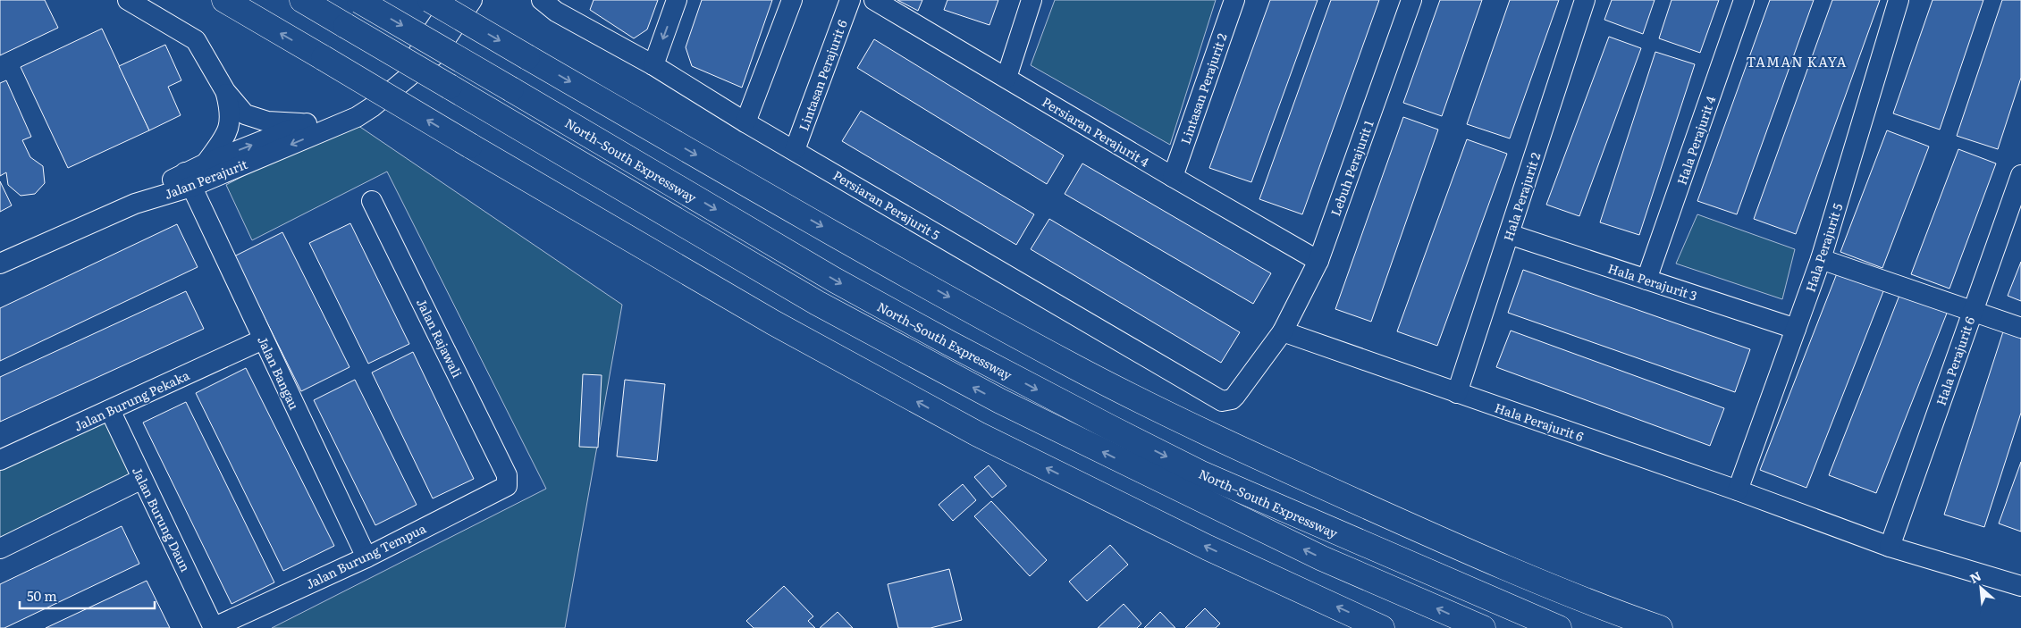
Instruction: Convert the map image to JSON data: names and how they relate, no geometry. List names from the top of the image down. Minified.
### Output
{"streets":{"main road":["North–South Expressway"],"street":["Lintasan Perajurit 6","Lintasan Perajurit 2","Persiaran Perajurit 4","Hala Perajurit 4","Lebuh Perajurit 1","Jalan Perajurit","Hala Perajurit 2","Persiaran Perajurit 5","Hala Perajurit 5","Hala Perajurit 3","Jalan Rajawali","Hala Perajurit 6","Jalan Bangau","Jalan Burung Pekaka","Jalan Burung Daun","Jalan Burung Tempua"]},"crossings":[["Lintasan Perajurit 6","Persiaran Perajurit 5"],["Lintasan Perajurit 2","Persiaran Perajurit 4"],["Persiaran Perajurit 4","Lebuh Perajurit 1"],["Hala Perajurit 4","Hala Perajurit 3"],["Lebuh Perajurit 1","Persiaran Perajurit 5"],["Lebuh Perajurit 1","Hala Perajurit 6"],["Jalan Perajurit","Jalan Bangau"],["Hala Perajurit 2","Hala Perajurit 3"],["Hala Perajurit 2","Hala Perajurit 6"],["Persiaran Perajurit 5","Hala Perajurit 6"],["Hala Perajurit 5","Hala Perajurit 3"],["Hala Perajurit 5","Hala Perajurit 6"],["Jalan Rajawali","Jalan Burung Tempua"],["Jalan Bangau","Jalan Burung Pekaka"],["Jalan Bangau","Jalan Burung Tempua"],["Jalan Burung Pekaka","Jalan Burung Daun"],["Jalan Burung Daun","Jalan Burung Tempua"]],"districts":["TAMAN KAYA"],"scale_bar":"50 m","north":"top left"}
